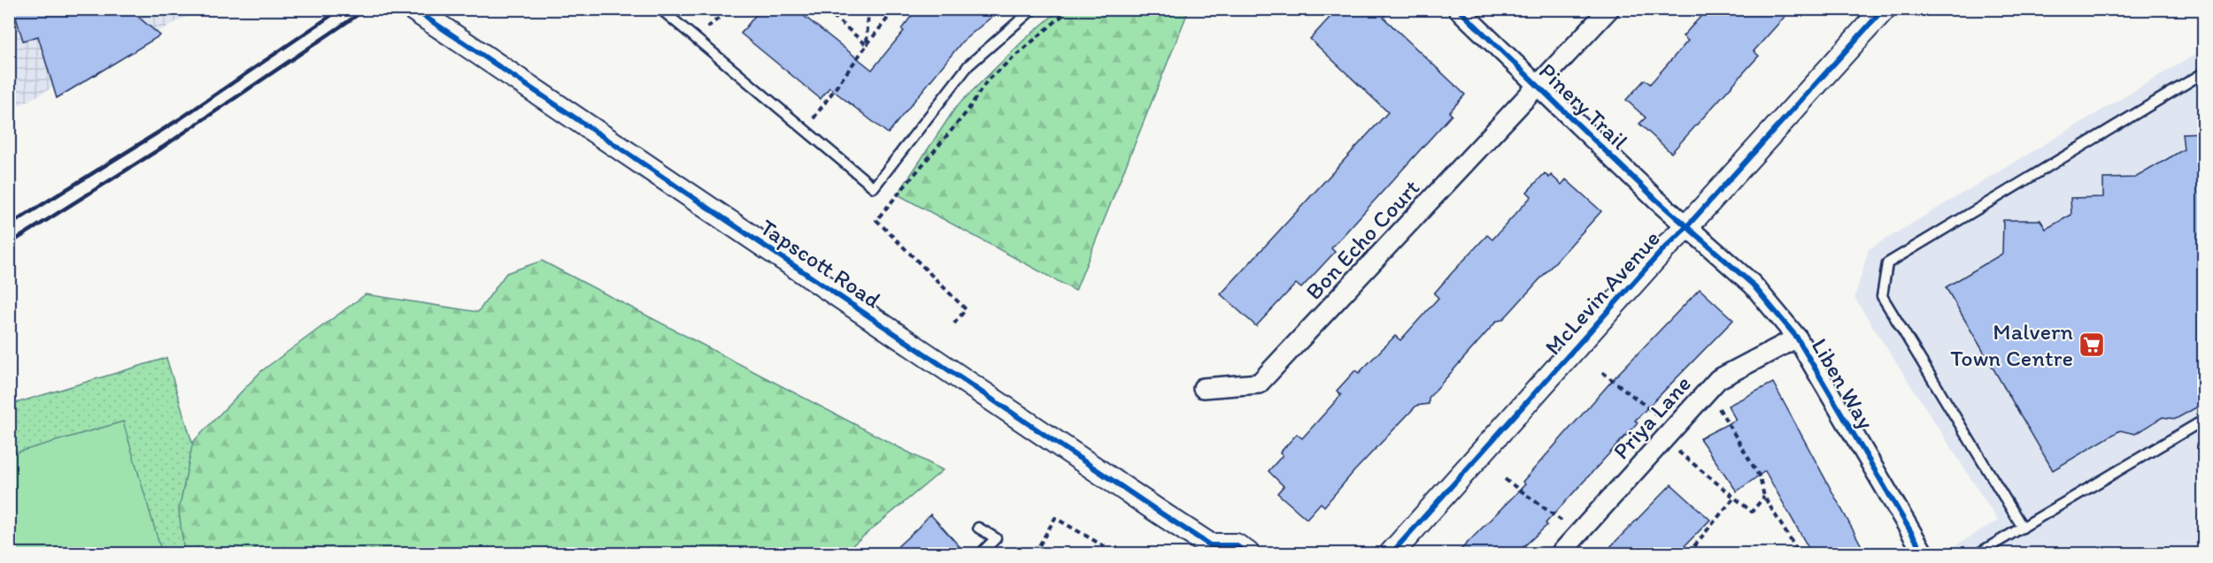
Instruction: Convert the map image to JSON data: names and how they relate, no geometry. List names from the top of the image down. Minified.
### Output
{"streets":{"street":["Pinery Trail","Bon Echo Court","Tapscott Road","McLevin Avenue","Liben Way","Priya Lane"]},"crossings":[["Pinery Trail","Bon Echo Court"],["Pinery Trail","McLevin Avenue"],["Pinery Trail","Liben Way"],["McLevin Avenue","Liben Way"],["Liben Way","Priya Lane"]],"places":{"supermarket":["Malvern Town Centre"]}}
